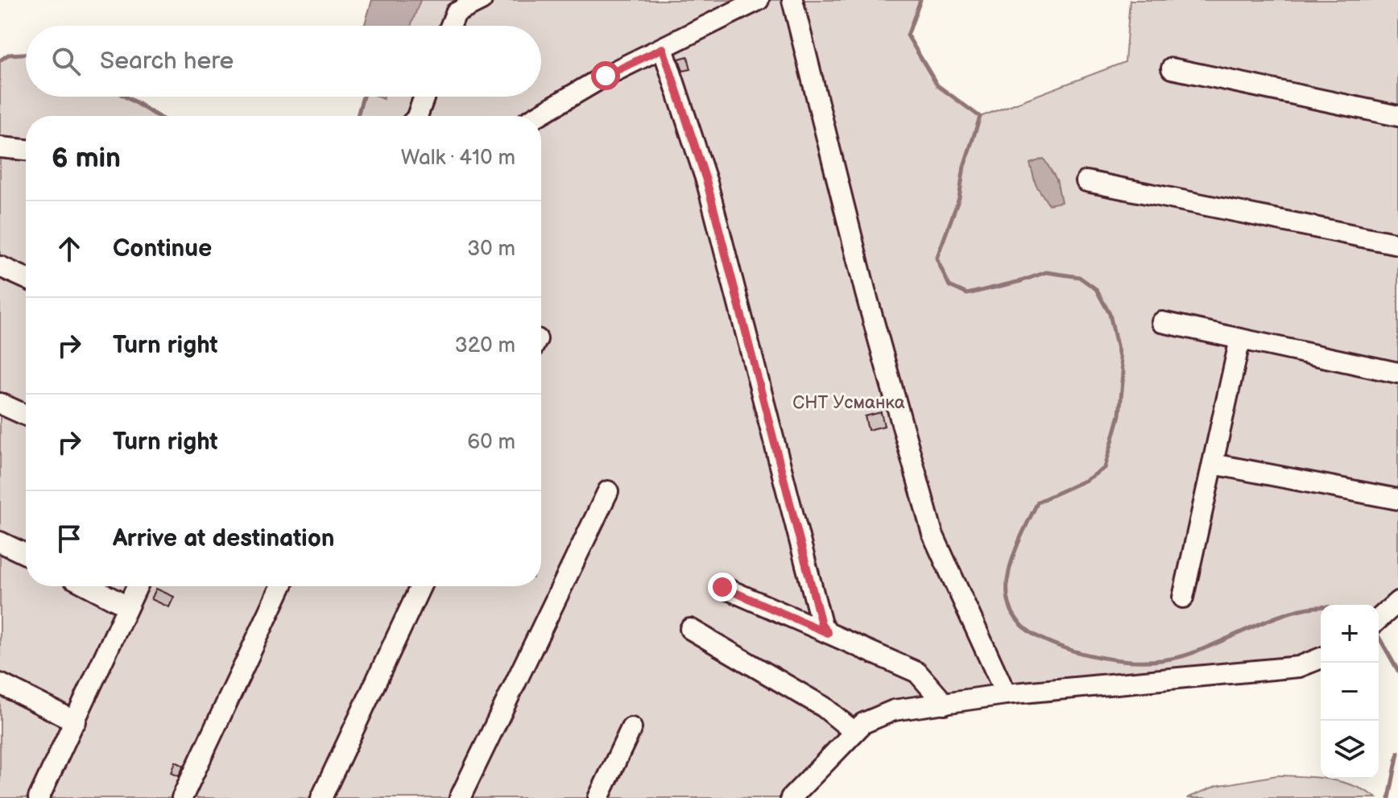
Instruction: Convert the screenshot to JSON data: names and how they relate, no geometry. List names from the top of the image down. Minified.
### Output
{"parks":["СНТ Усманка"],"page":{"search":"Search here","heading":["6 min","Walk · 410 m"],"list":[["Continue","30 m"],["Turn right","320 m"],["Turn right","60 m"],"Arrive at destination"],"map_buttons":["+","−"]}}
